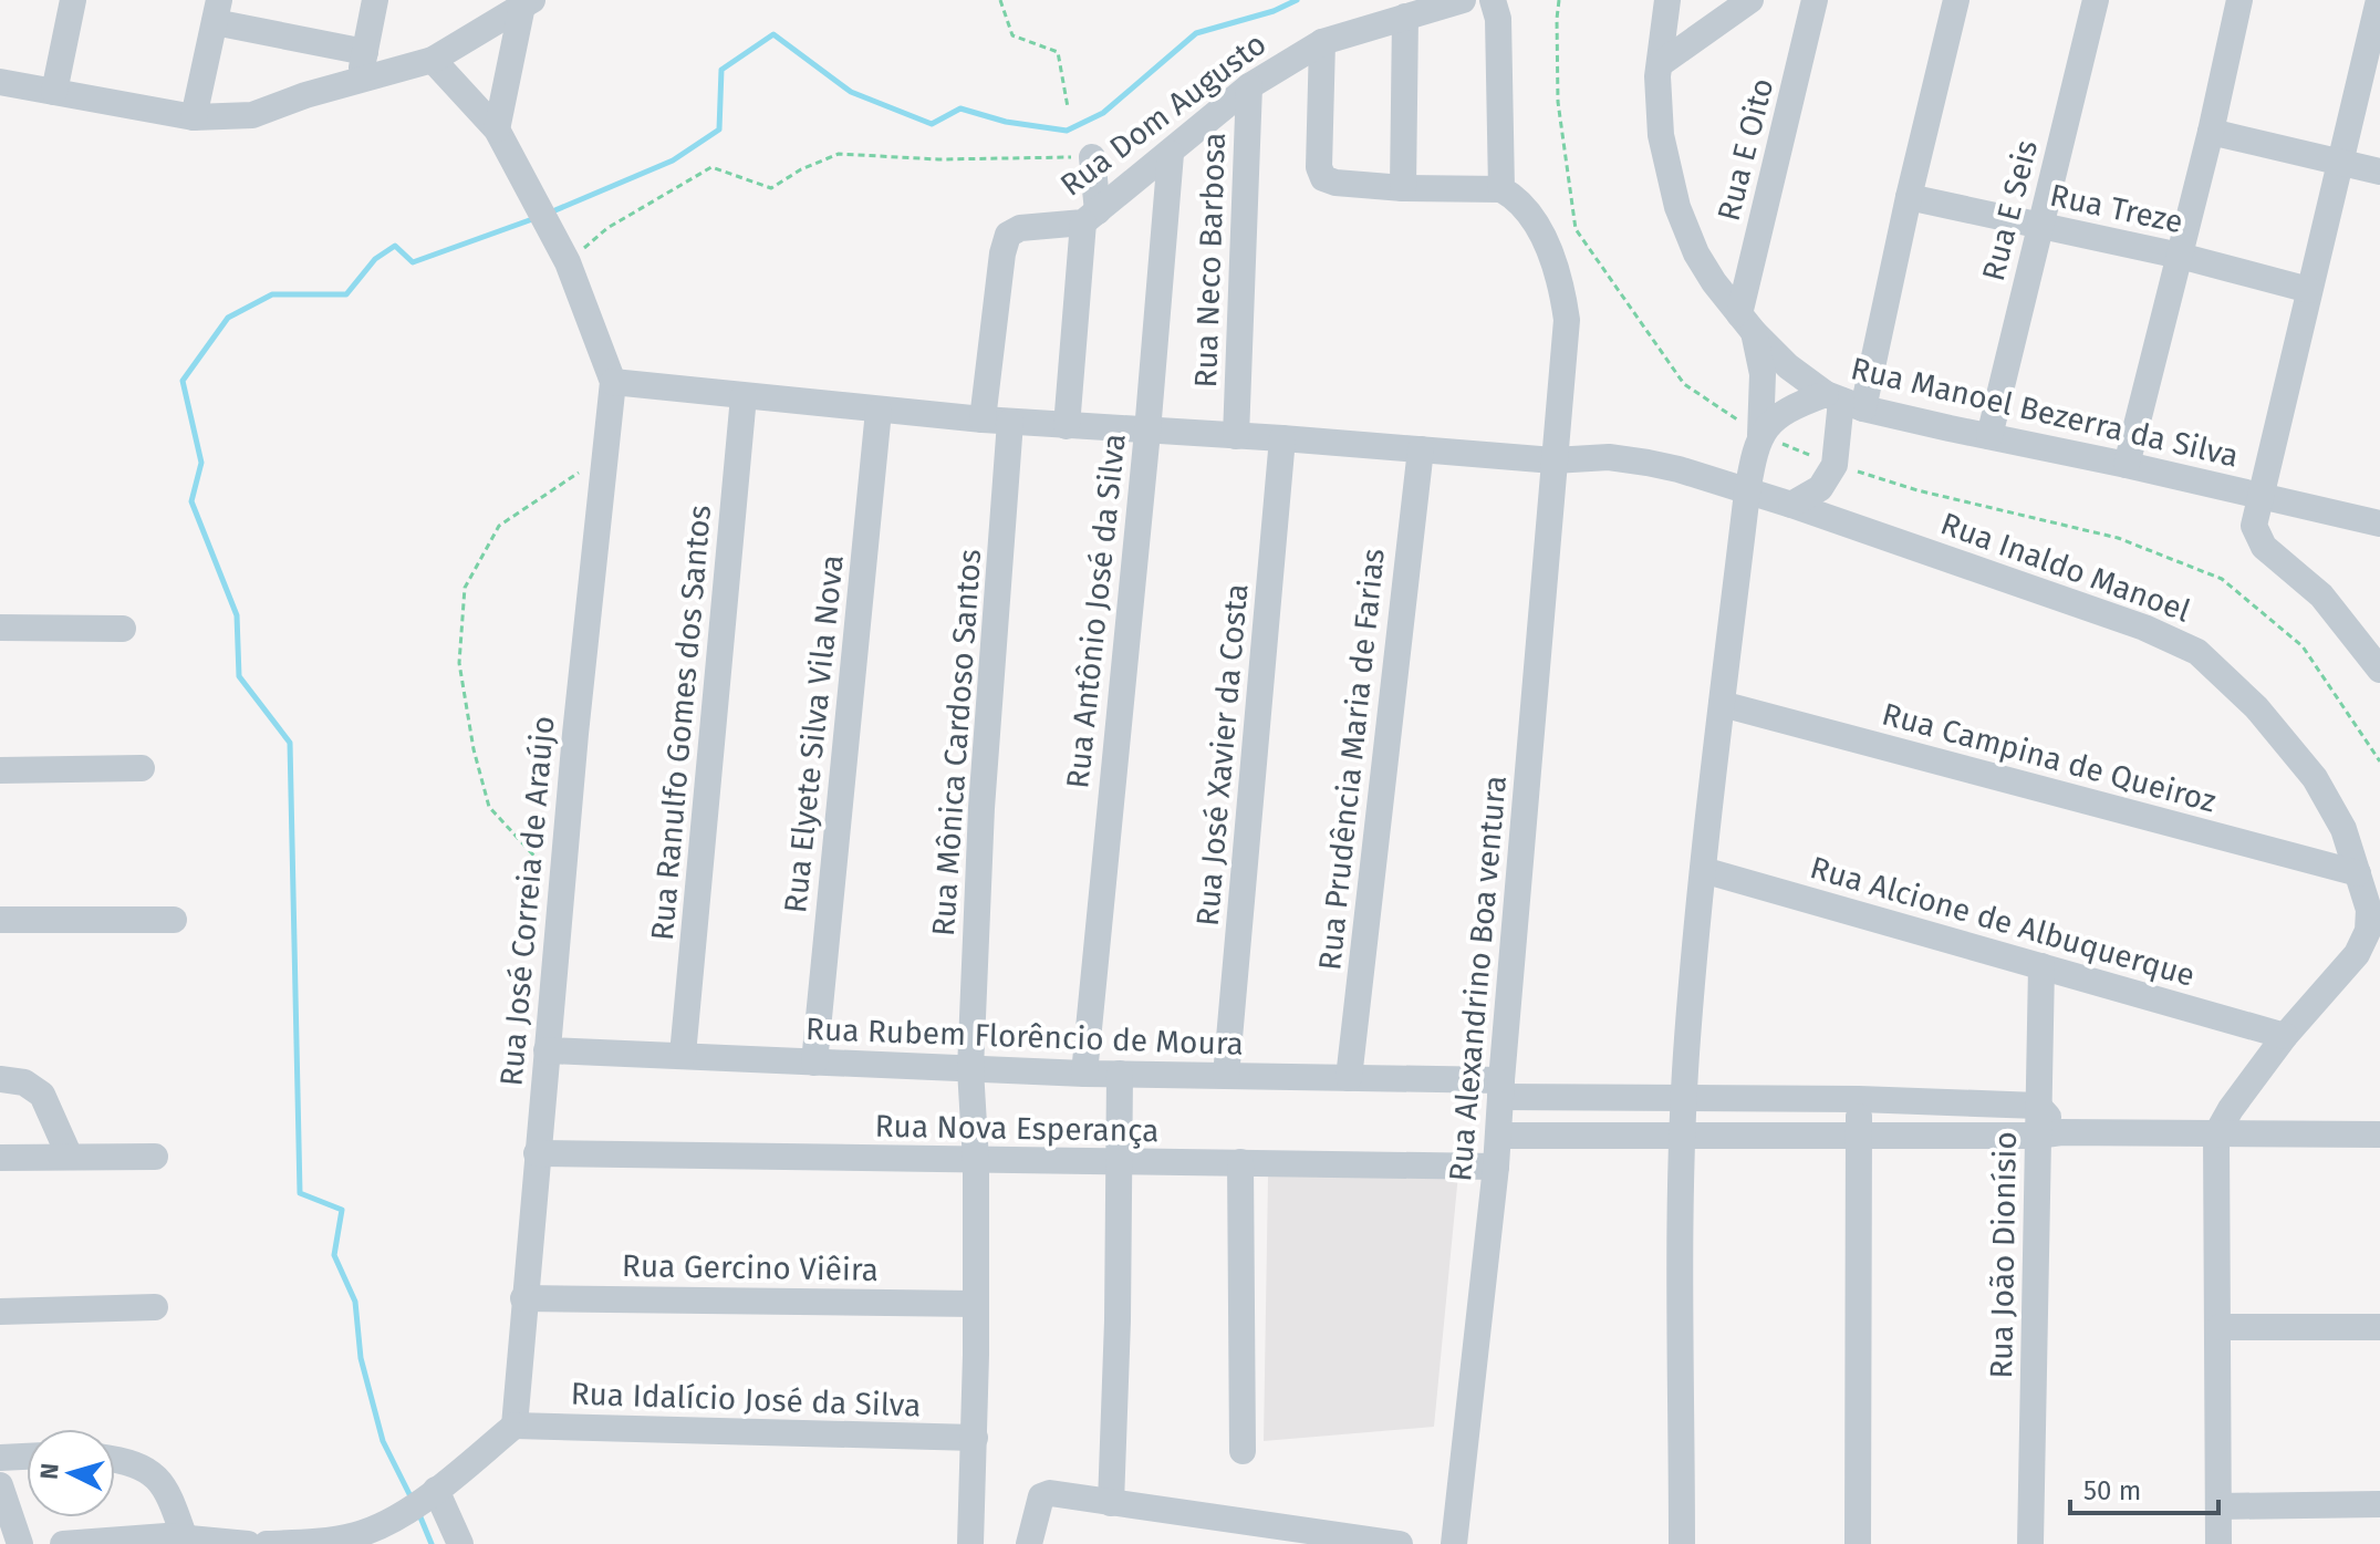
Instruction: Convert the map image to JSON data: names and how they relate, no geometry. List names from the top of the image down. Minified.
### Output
{"streets":{"street":["Rua Dom Augusto","Rua E Oito","Rua Treze","Rua E Seis","Rua Neco Barbosa","Rua Manoel Bezerra da Silva","Rua Inaldo Manoel","Rua Antônio José da Silva","Rua Ranulfo Gomes dos Santos","Rua Elyete Silva Vila Nova","Rua Mônica Cardoso Santos","Rua José Xavier da Costa","Rua Campina de Queiroz","Rua Prudência Maria de Farias","Rua José Correia de Araújo","Rua Alcione de Albuquerque","Rua Alexandrino Boa ventura","Rua Rubem Florêncio de Moura","Rua Nova Esperança","Rua João Dionísio","Rua Gercino Viêira","Rua Idalício José da Silva"]},"crossings":[["Rua Dom Augusto","Rua Neco Barbosa"],["Rua Dom Augusto","Rua Inaldo Manoel"],["Rua Dom Augusto","Rua Antônio José da Silva"],["Rua E Oito","Rua Manoel Bezerra da Silva"],["Rua Treze","Rua E Seis"],["Rua E Seis","Rua Manoel Bezerra da Silva"],["Rua Neco Barbosa","Rua Inaldo Manoel"],["Rua Inaldo Manoel","Rua Antônio José da Silva"],["Rua Inaldo Manoel","Rua Ranulfo Gomes dos Santos"],["Rua Inaldo Manoel","Rua Elyete Silva Vila Nova"],["Rua Inaldo Manoel","Rua Mônica Cardoso Santos"],["Rua Inaldo Manoel","Rua José Xavier da Costa"],["Rua Inaldo Manoel","Rua Campina de Queiroz"],["Rua Inaldo Manoel","Rua Prudência Maria de Farias"],["Rua Inaldo Manoel","Rua José Correia de Araújo"],["Rua Inaldo Manoel","Rua Alexandrino Boa ventura"],["Rua Antônio José da Silva","Rua Rubem Florêncio de Moura"],["Rua Ranulfo Gomes dos Santos","Rua Rubem Florêncio de Moura"],["Rua Elyete Silva Vila Nova","Rua Rubem Florêncio de Moura"],["Rua Mônica Cardoso Santos","Rua Rubem Florêncio de Moura"],["Rua Mônica Cardoso Santos","Rua Nova Esperança"],["Rua Mônica Cardoso Santos","Rua Gercino Viêira"],["Rua Mônica Cardoso Santos","Rua Idalício José da Silva"],["Rua José Xavier da Costa","Rua Rubem Florêncio de Moura"],["Rua Prudência Maria de Farias","Rua Rubem Florêncio de Moura"],["Rua José Correia de Araújo","Rua Rubem Florêncio de Moura"],["Rua José Correia de Araújo","Rua Nova Esperança"],["Rua José Correia de Araújo","Rua Gercino Viêira"],["Rua José Correia de Araújo","Rua Idalício José da Silva"],["Rua Alcione de Albuquerque","Rua João Dionísio"],["Rua Alexandrino Boa ventura","Rua Rubem Florêncio de Moura"],["Rua Alexandrino Boa ventura","Rua Nova Esperança"],["Rua Rubem Florêncio de Moura","Rua João Dionísio"]],"scale_bar":"50 m","north":"left"}
